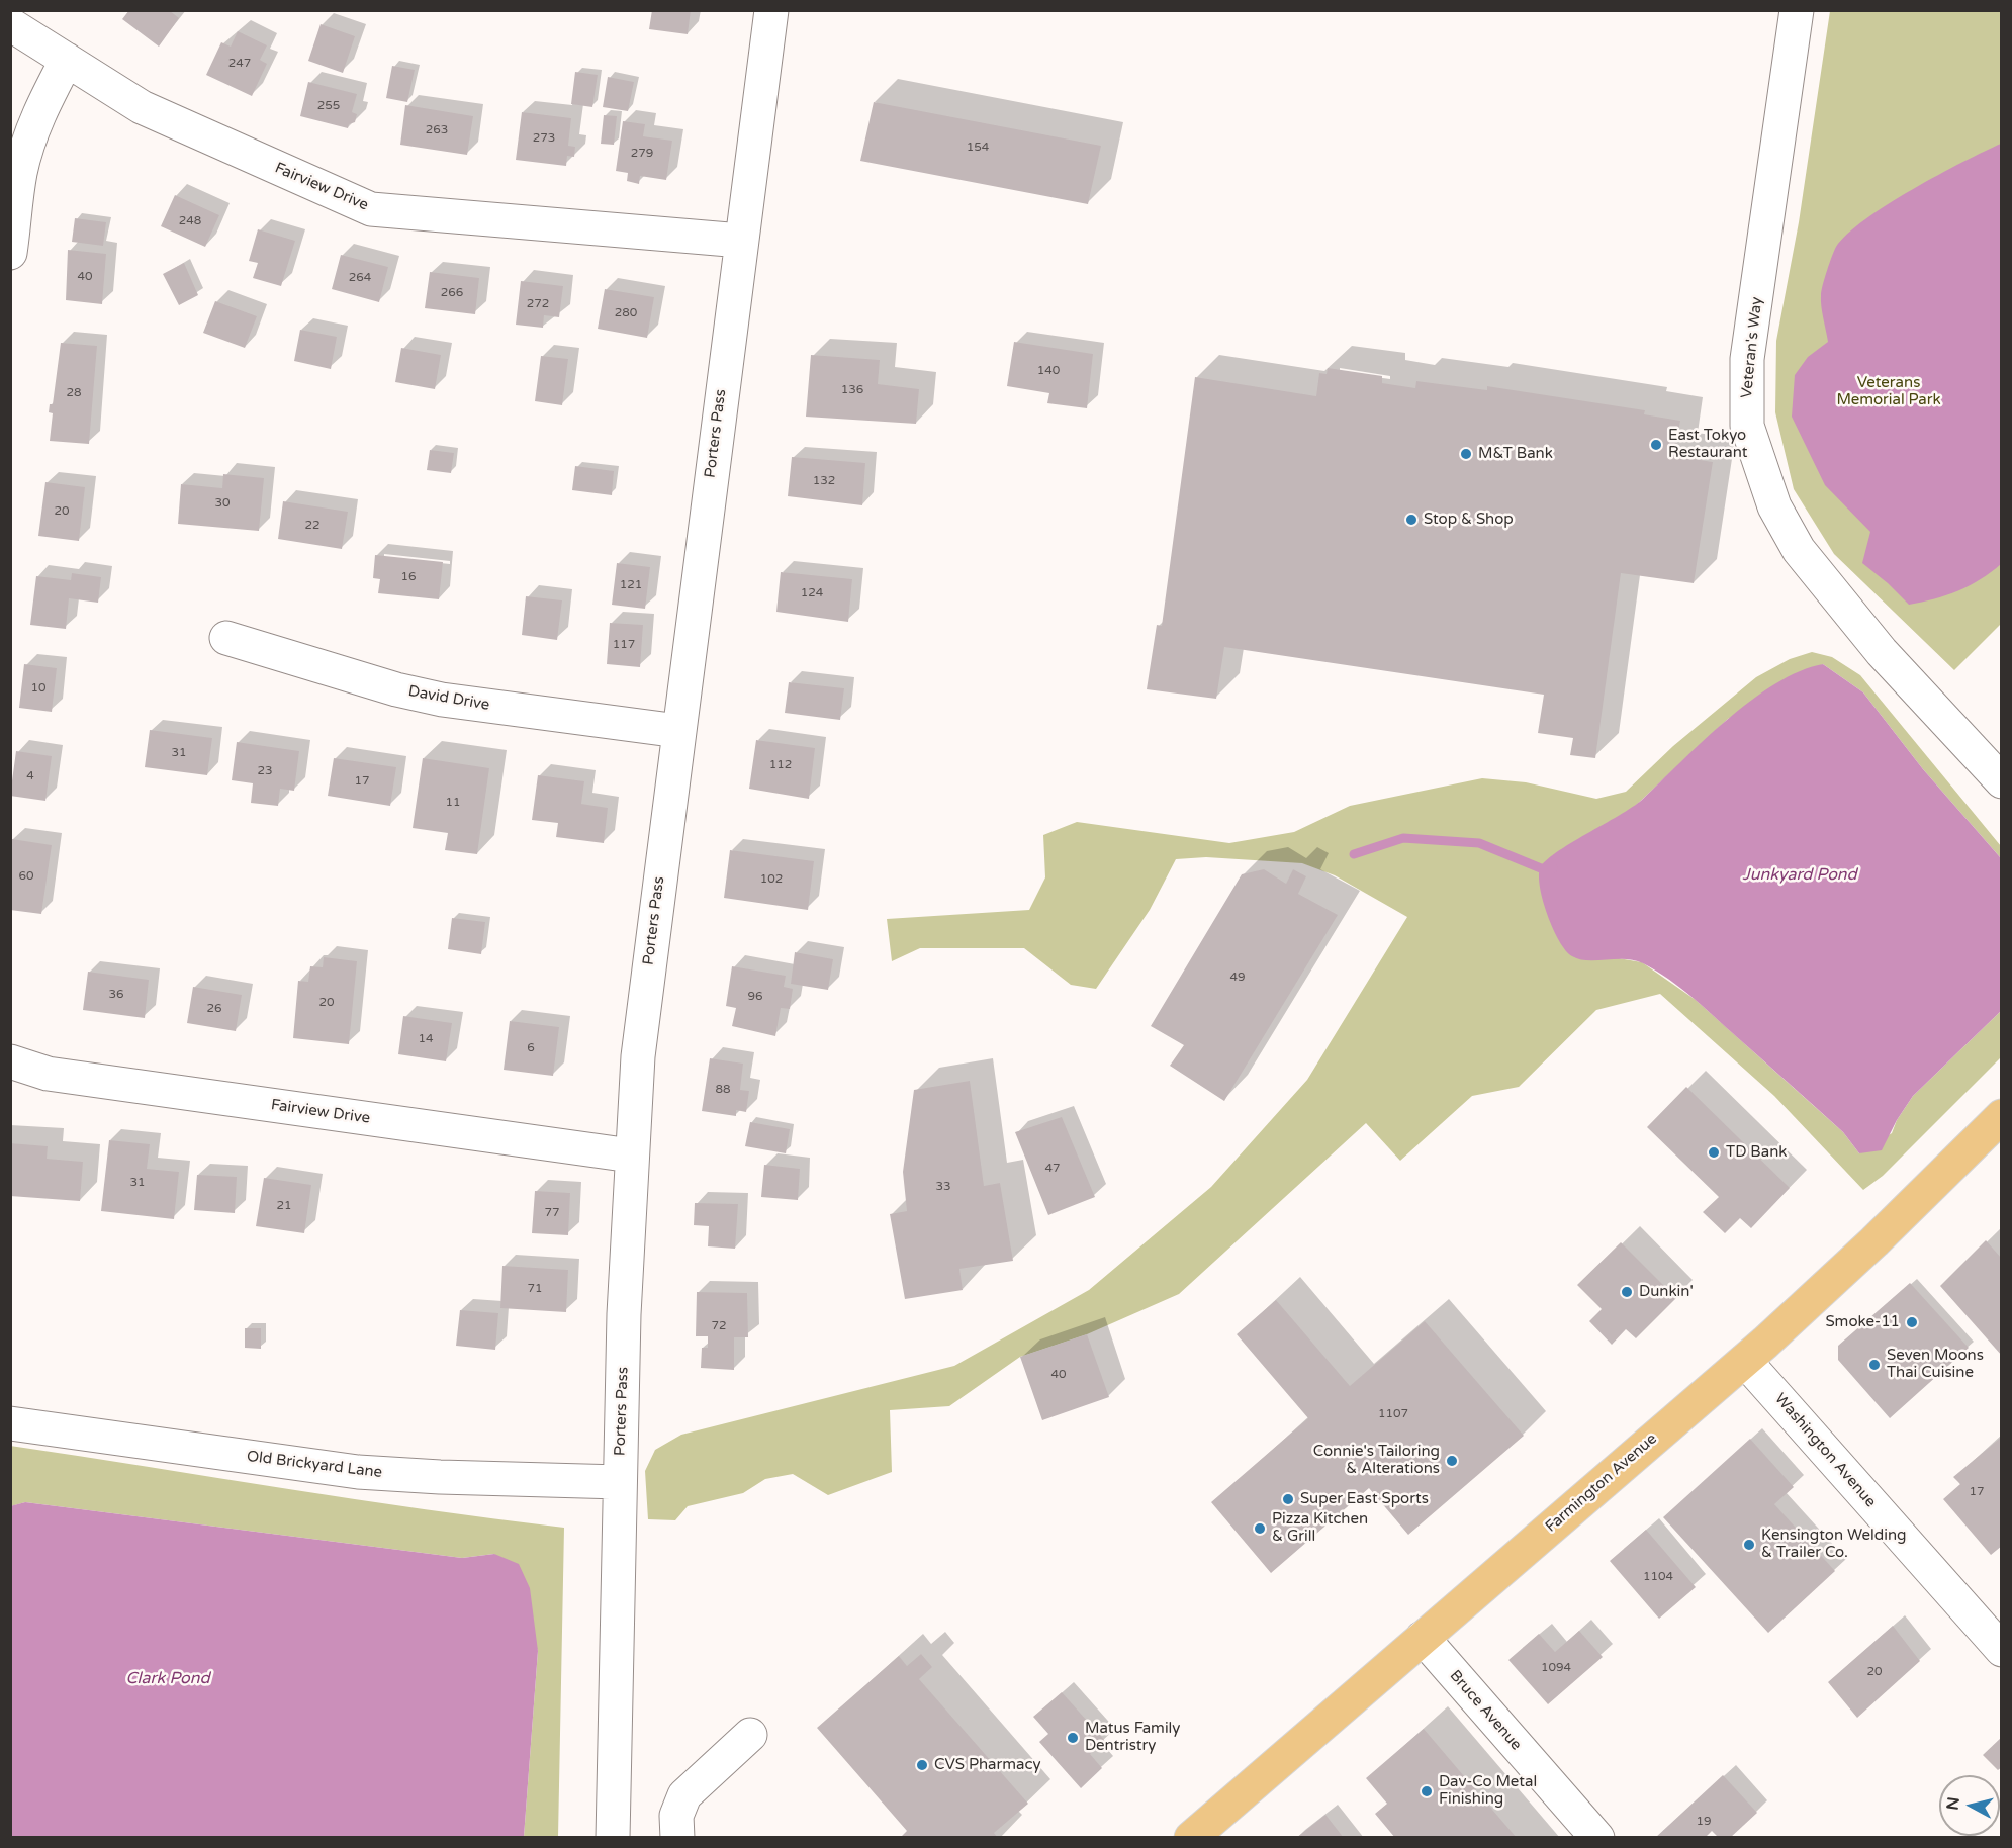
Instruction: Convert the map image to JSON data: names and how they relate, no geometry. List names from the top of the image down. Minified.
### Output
{"streets":{"main road":["Farmington Avenue"],"street":["Fairview Drive","Veteran's Way","Porters Pass","David Drive","Washington Avenue","Old Brickyard Lane","Bruce Avenue"]},"crossings":[["Fairview Drive","Porters Pass"],["Porters Pass","David Drive"],["Porters Pass","Old Brickyard Lane"],["Washington Avenue","Farmington Avenue"],["Farmington Avenue","Bruce Avenue"]],"water":["Junkyard Pond","Clark Pond"],"parks":["Veterans Memorial Park"],"places":["East Tokyo Restaurant","M&T Bank","Stop & Shop","TD Bank","Dunkin'","Smoke-11","Seven Moons Thai Cuisine","Connie's Tailoring & Alterations","Super East Sports","Pizza Kitchen & Grill","Kensington Welding & Trailer Co.","Matus Family Dentristry","CVS Pharmacy","Dav-Co Metal Finishing"],"house_numbers":["247","255","263","273","154","279","248","40","264","266","272","280","140","136","28","132","30","20","22","16","121","124","117","10","31","112","23","4","17","11","60","102","49","36","96","20","26","14","6","88","47","31","33","21","77","71","72","40","1107","17","1104","1094","20","19"],"north":"left"}
